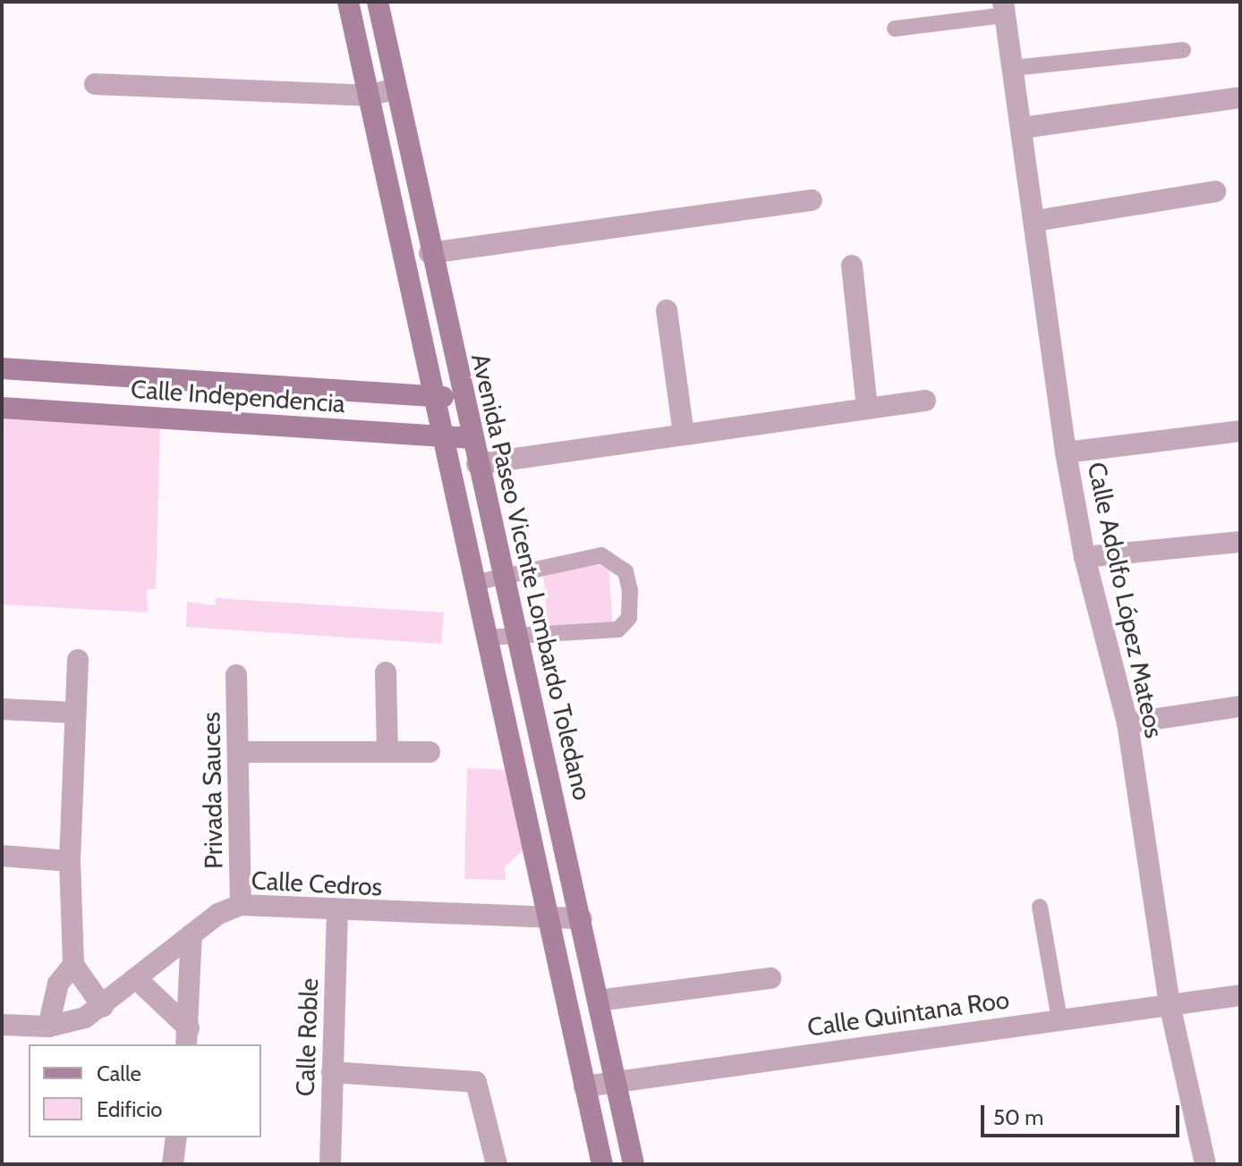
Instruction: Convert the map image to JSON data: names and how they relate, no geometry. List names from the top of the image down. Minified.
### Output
{"streets":{"main road":["Calle Independencia","Avenida Paseo Vicente Lombardo Toledano"],"street":["Calle Adolfo López Mateos","Privada Sauces","Calle Cedros","Calle Quintana Roo","Calle Roble"]},"crossings":[["Calle Independencia","Avenida Paseo Vicente Lombardo Toledano"],["Avenida Paseo Vicente Lombardo Toledano","Calle Cedros"],["Avenida Paseo Vicente Lombardo Toledano","Calle Quintana Roo"],["Calle Adolfo López Mateos","Calle Quintana Roo"],["Privada Sauces","Calle Cedros"],["Calle Cedros","Calle Roble"]],"legend":["Calle","Edificio"],"scale_bar":"50 m"}
